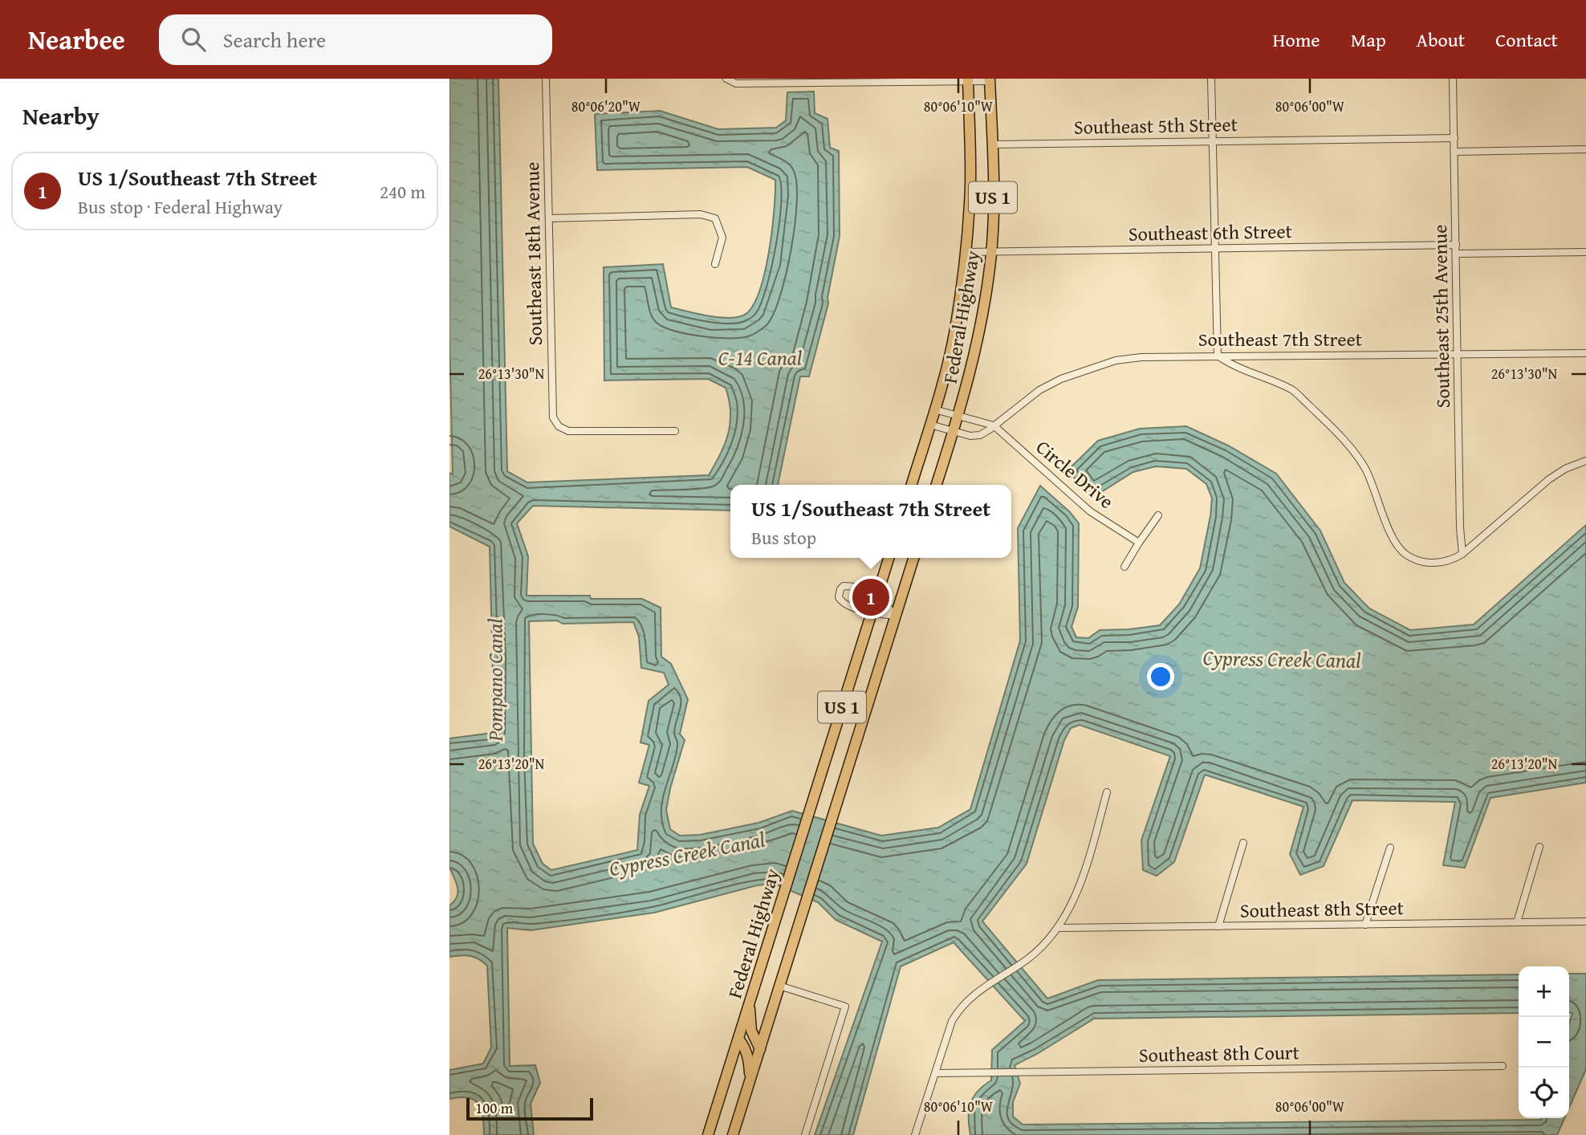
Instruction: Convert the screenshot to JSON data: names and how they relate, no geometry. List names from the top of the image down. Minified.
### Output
{"streets":{"main road":["US 1","Federal Highway"],"street":["Southeast 5th Street","Southeast 6th Street","Southeast 18th Avenue","Southeast 25th Avenue","Southeast 7th Street","Circle Drive","Southeast 8th Street","Southeast 8th Court"]},"crossings":[["Southeast 5th Street","Southeast 25th Avenue"],["Southeast 5th Street","Federal Highway"],["Southeast 6th Street","Southeast 25th Avenue"],["Southeast 6th Street","Federal Highway"],["Southeast 25th Avenue","Southeast 7th Street"],["Federal Highway","Southeast 7th Street"],["Southeast 7th Street","Circle Drive"]],"water":["C-14 Canal","Cypress Creek Canal","Pompano Canal"],"scale_bar":"100 m","page":{"header":"Nearbee","search":"Search here","nav":["Home","Map","About","Contact"],"heading":"Nearby","list":[{"mark":"1","name":"US 1/Southeast 7th Street","note":"Bus stop · Federal Highway","value":"240 m"}],"popup":["US 1/Southeast 7th Street","Bus stop"],"pins":"1","map_buttons":["+","−"],"scale":"100 m"},"coordinates":["80°06'20\"W","80°06'10\"W","80°06'00\"W","26°13'30\"N","26°13'20\"N"]}
